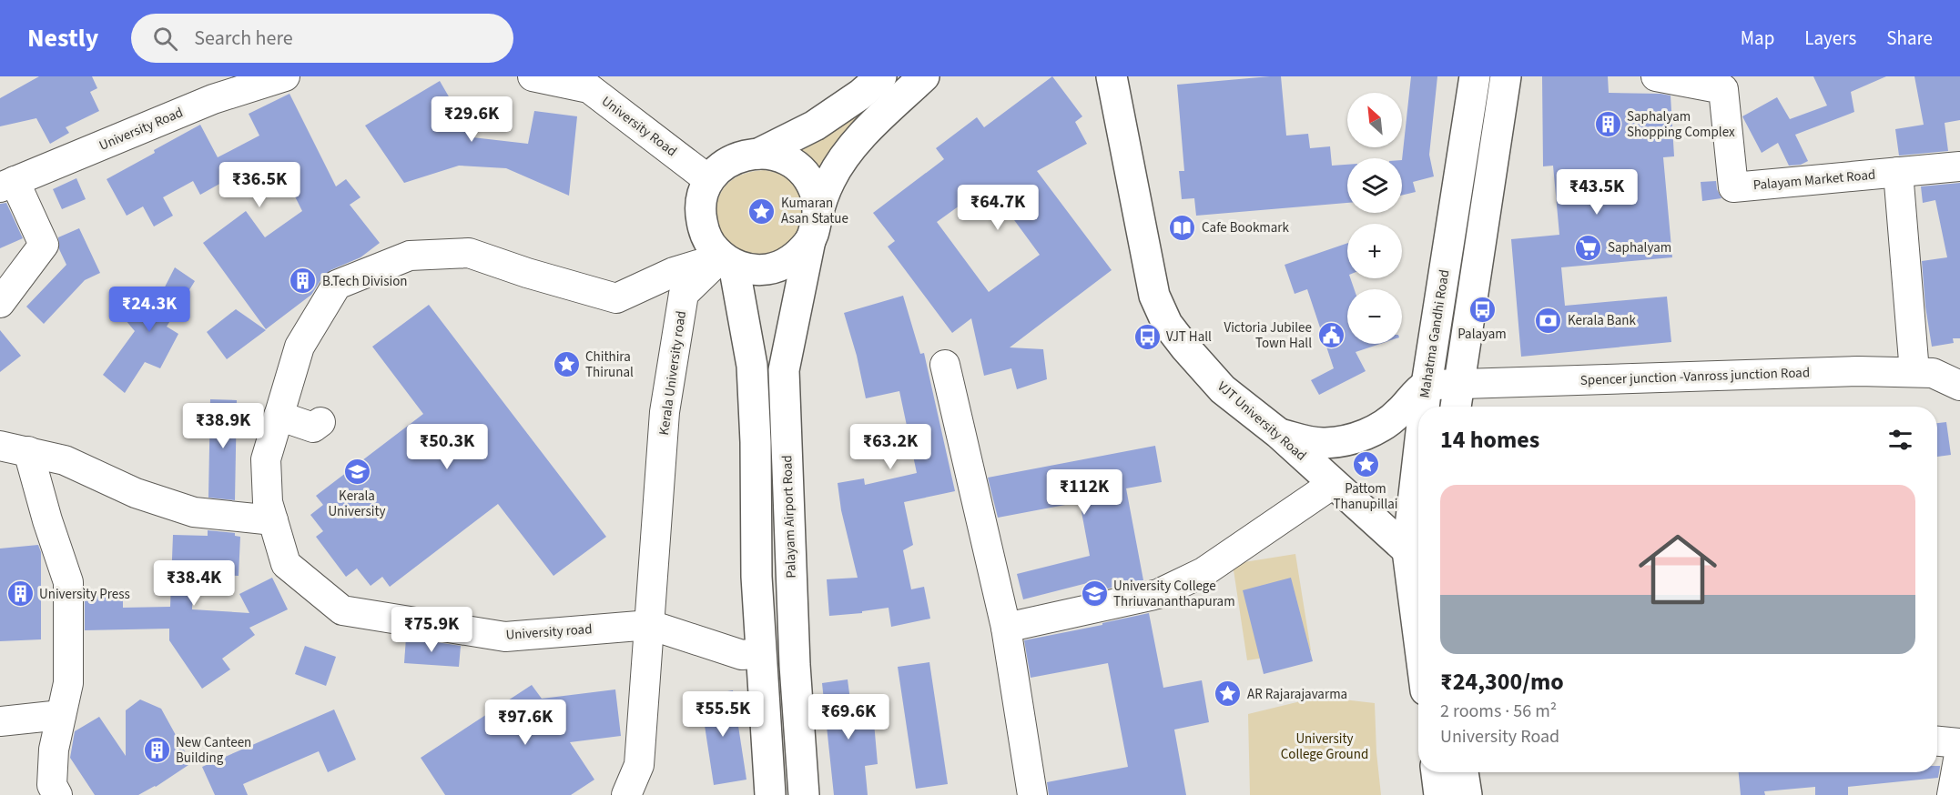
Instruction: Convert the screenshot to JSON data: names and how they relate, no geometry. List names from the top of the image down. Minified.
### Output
{"streets":{"main road":["Mahatma Gandhi Road","VJT University Road","Palayam Airport Road"],"street":["University Road","Palayam Market Road","Kerala University road","Spencer junction -Vanross junction Road","University road"]},"crossings":[["University Road","Kerala University road"],["University Road","Palayam Airport Road"],["Mahatma Gandhi Road","Spencer junction -Vanross junction Road"],["Mahatma Gandhi Road","VJT University Road"],["Kerala University road","Palayam Airport Road"],["Kerala University road","University road"]],"parks":["University College Ground"],"places":{"building":["Saphalyam Shopping Complex","B.Tech Division","University Press","New Canteen Building"],"place":["Kumaran Asan Statue","Chithira Thirunal","Pattom Thanupillai","AR Rajarajavarma"],"library":["Cafe Bookmark"],"supermarket":["Saphalyam"],"bus stop":["Palayam","VJT Hall"],"bank":["Kerala Bank"],"public building":["Victoria Jubilee Town Hall"],"school or university":["Kerala University","University College Thriuvananthapuram"]},"north":"top left","page":{"header":"Nestly","search":"Search here","nav":["Map","Layers","Share"],"map_buttons":["+","−"],"price":["₹29.6K","₹36.5K","₹43.5K","₹64.7K","₹24.3K","₹38.9K","₹50.3K","₹63.2K","₹112K","₹38.4K","₹75.9K","₹55.5K","₹69.6K","₹97.6K"],"heading":"14 homes","list":[{"name":"₹24,300/mo","note":"2 rooms · 56 m² · University Road"}]}}
